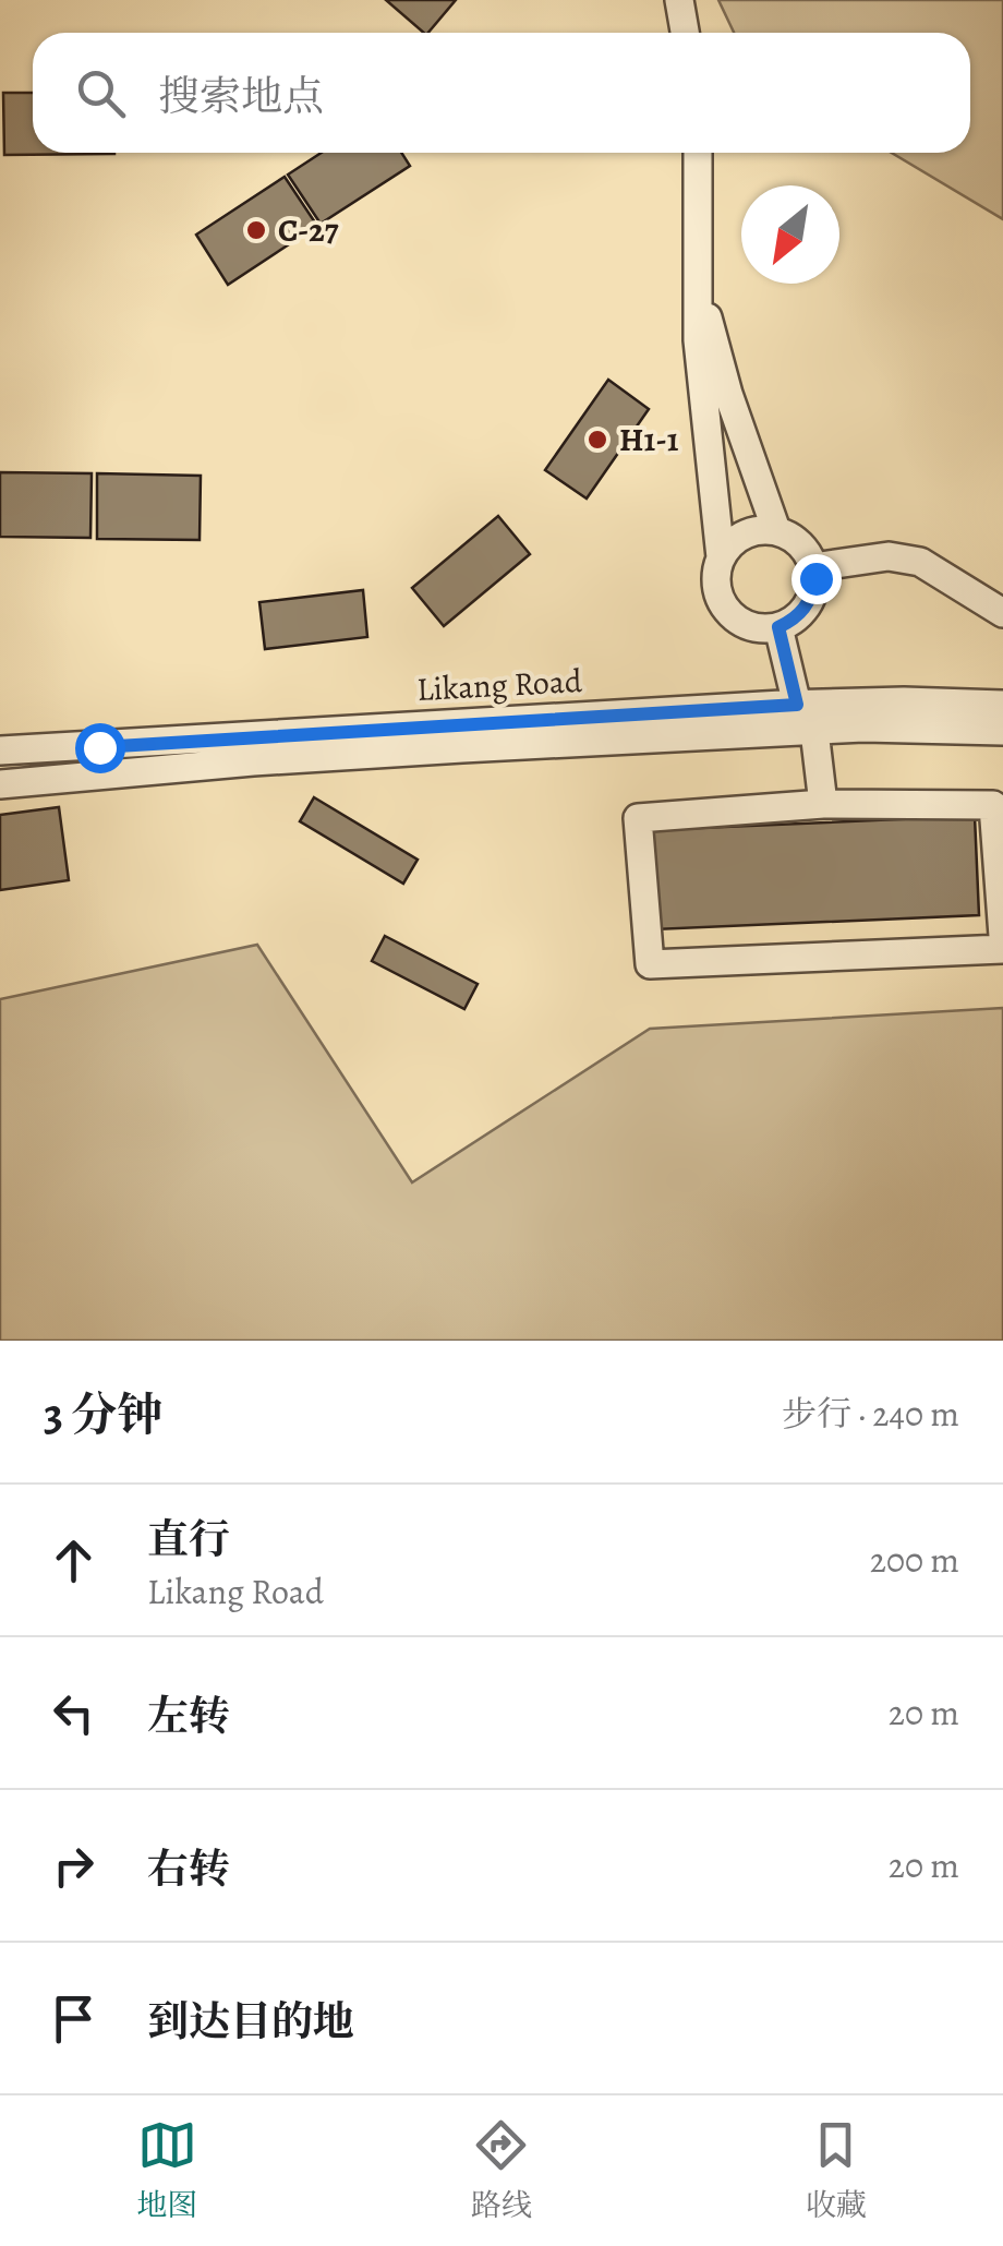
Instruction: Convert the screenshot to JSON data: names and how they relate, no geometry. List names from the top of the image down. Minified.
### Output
{"streets":{"street":["Likang Road"]},"places":["C-27","H1-1"],"north":"bottom left","page":{"search":"搜索地点","heading":["3 分钟","步行 · 240 m"],"list":[["直行","Likang Road","200 m"],["左转","20 m"],["右转","20 m"],"到达目的地"],"nav":["地图","路线","收藏"]}}
